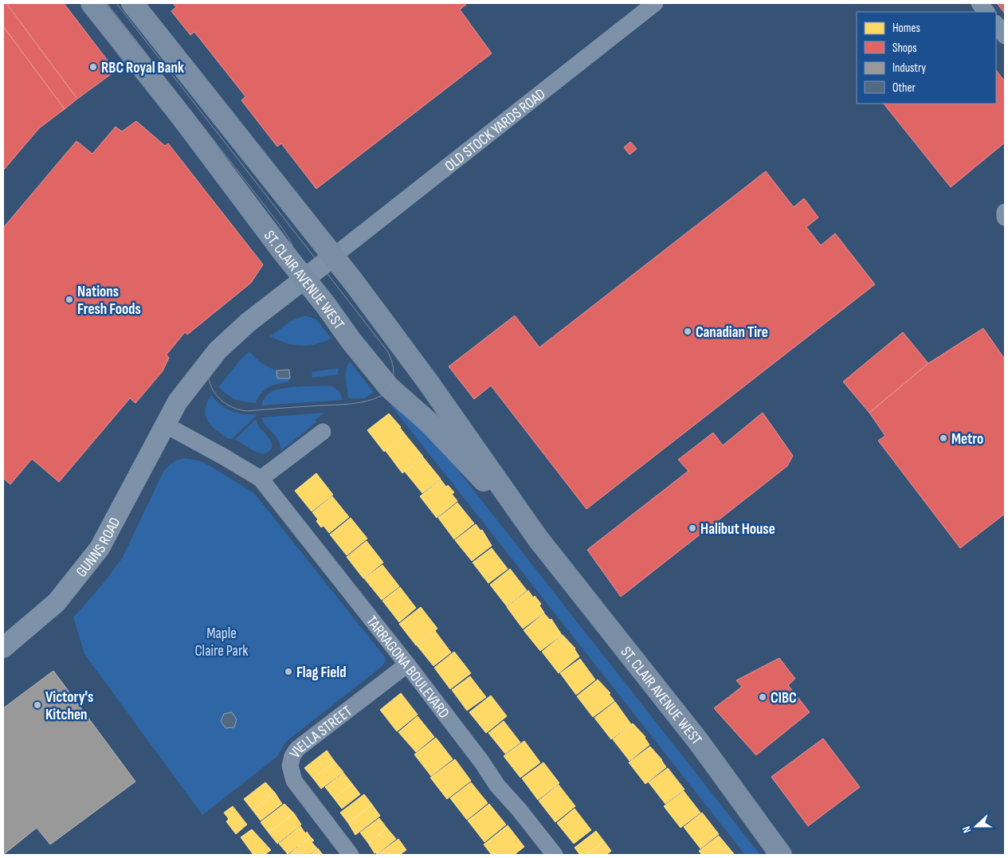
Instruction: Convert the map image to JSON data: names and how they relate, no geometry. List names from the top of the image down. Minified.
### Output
{"streets":{"main road":["ST. CLAIR AVENUE WEST"],"street":["OLD STOCK YARDS ROAD","GUNNS ROAD","TARRAGONA BOULEVARD","VIELLA STREET"]},"crossings":[["OLD STOCK YARDS ROAD","ST. CLAIR AVENUE WEST"],["OLD STOCK YARDS ROAD","GUNNS ROAD"],["ST. CLAIR AVENUE WEST","GUNNS ROAD"],["TARRAGONA BOULEVARD","VIELLA STREET"]],"parks":["Maple Claire Park"],"places":["RBC Royal Bank","Nations Fresh Foods","Canadian Tire","Metro","Halibut House","Flag Field","CIBC","Victory's Kitchen"],"legend":["Homes","Shops","Industry","Other"],"north":"left"}
